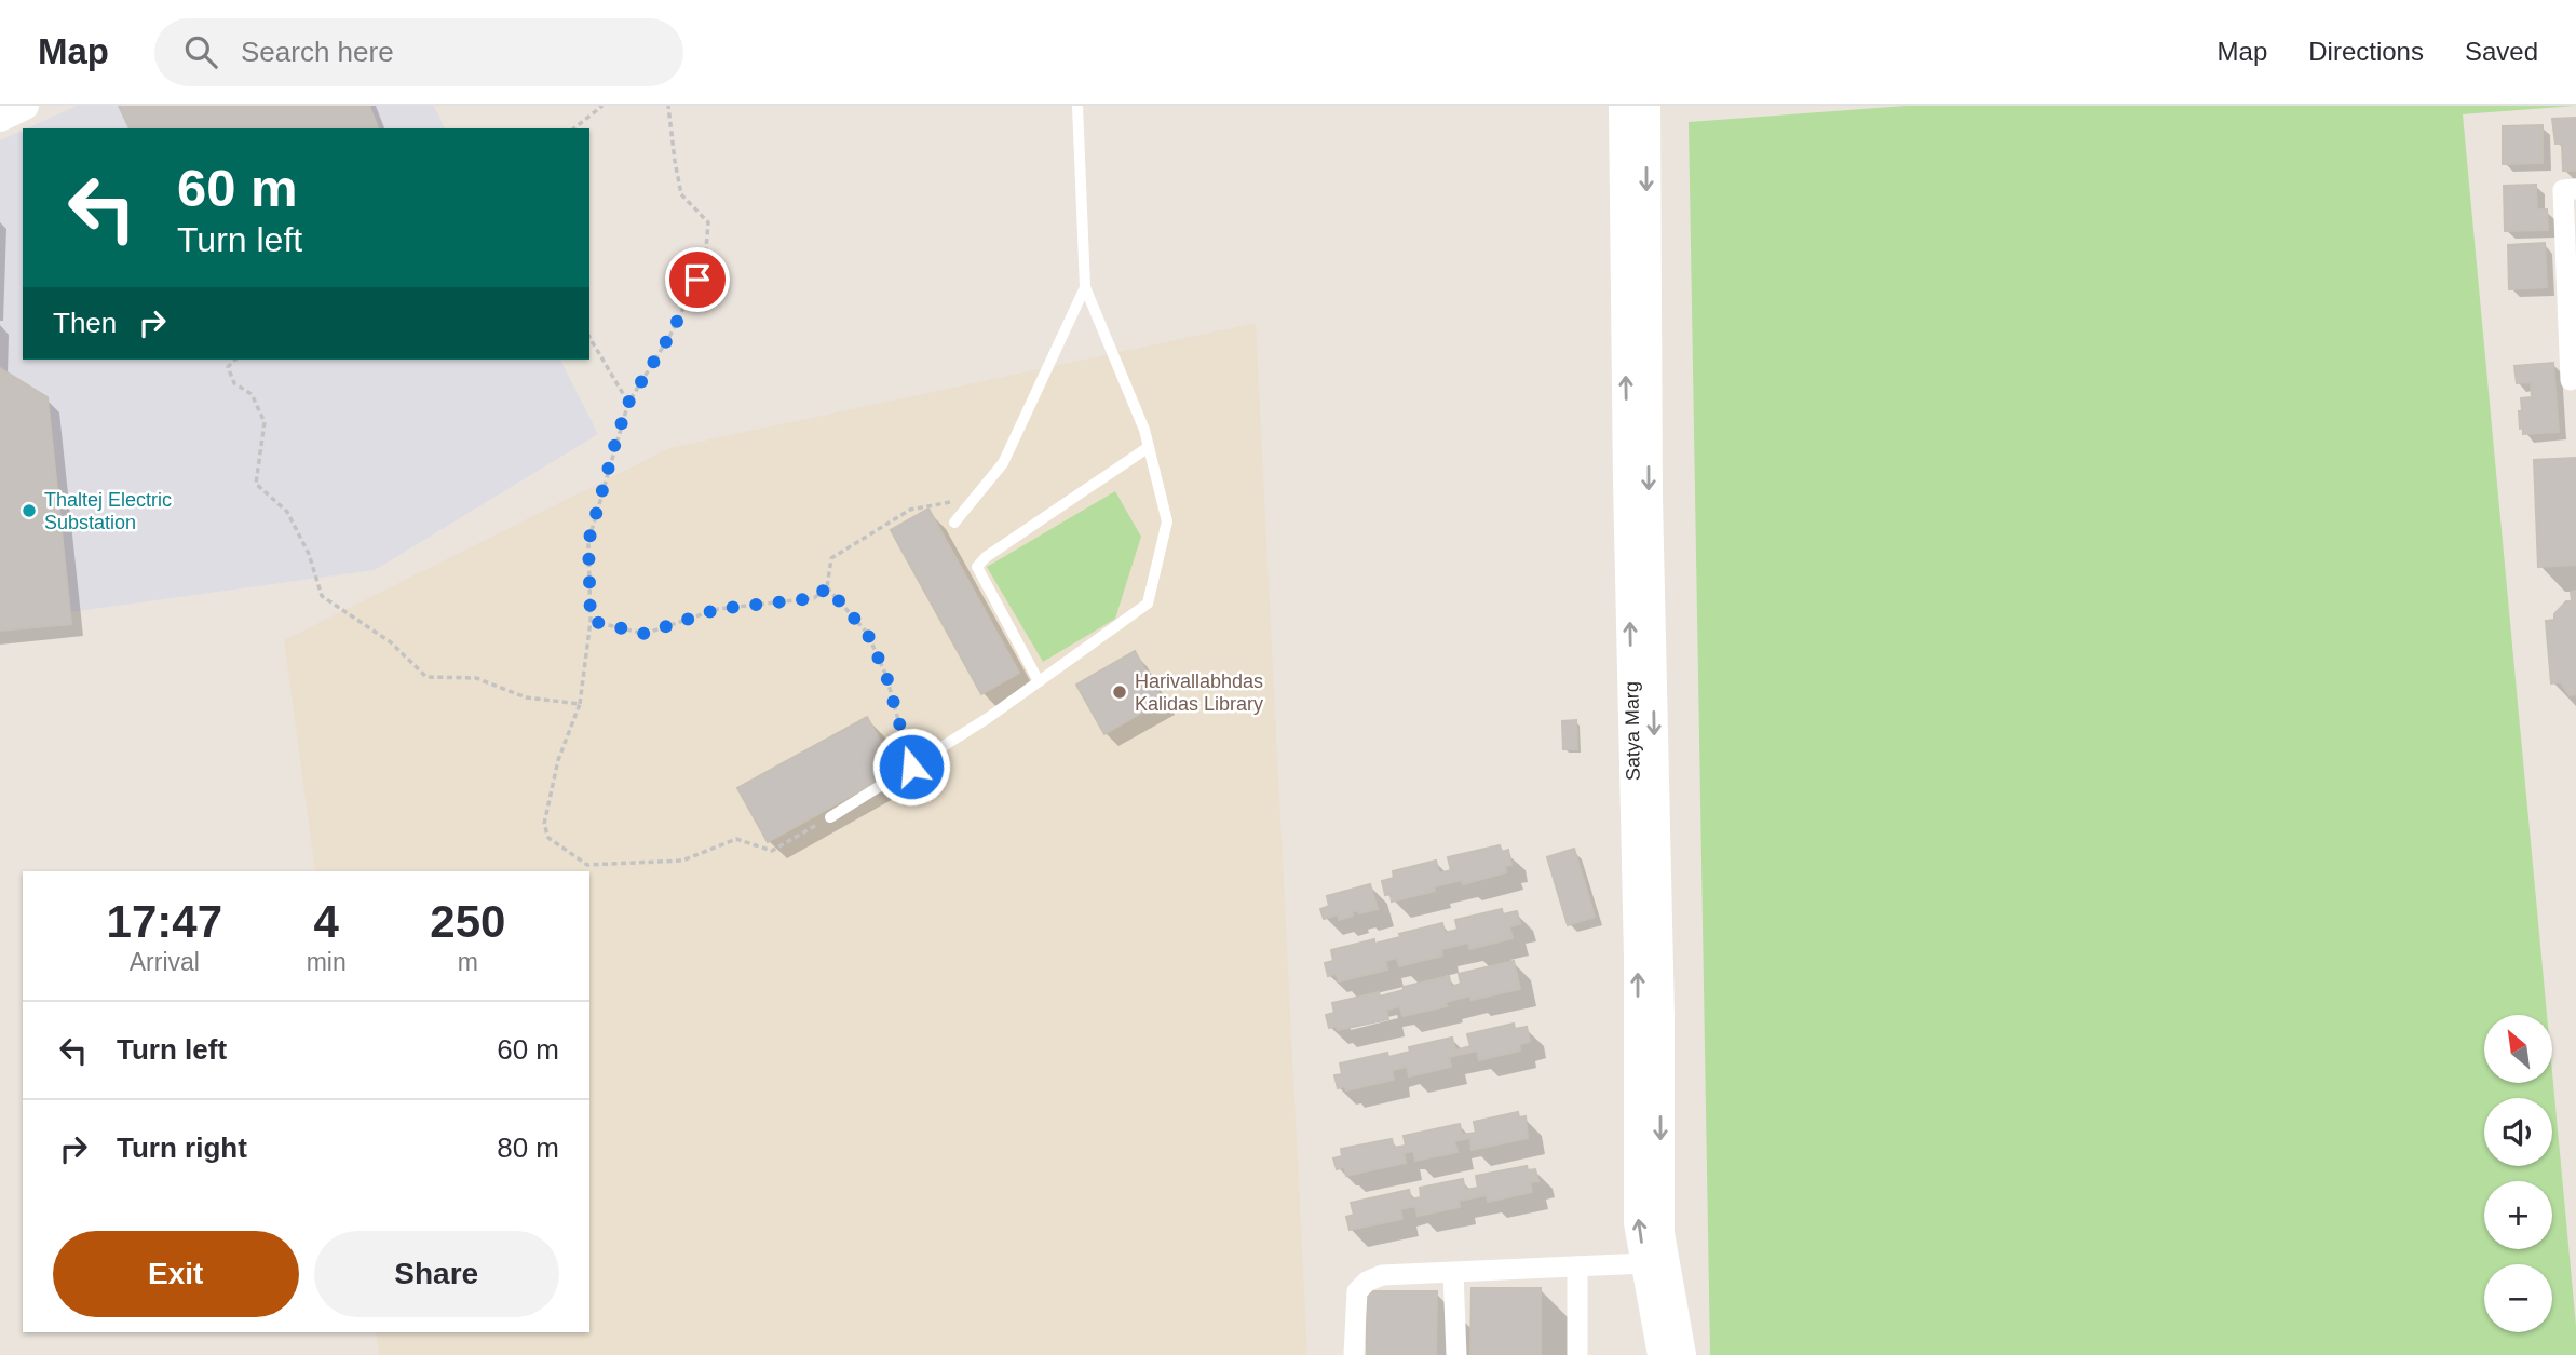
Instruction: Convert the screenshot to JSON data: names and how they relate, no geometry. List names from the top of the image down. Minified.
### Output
{"streets":{"main road":["Satya Marg"]},"places":["Thaltej Electric Substation","Harivallabhdas Kalidas Library"],"north":"top left","page":{"header":"Map","search":"Search here","nav":["Map","Directions","Saved"],"turn":["60 m","Turn left"],"then":"Then","eta":["17:47","Arrival","4","min","250","m"],"list":[{"name":"Turn left","value":"60 m"},{"name":"Turn right","value":"80 m"}],"map_buttons":["+","−"],"buttons":["Exit","Share"]}}
